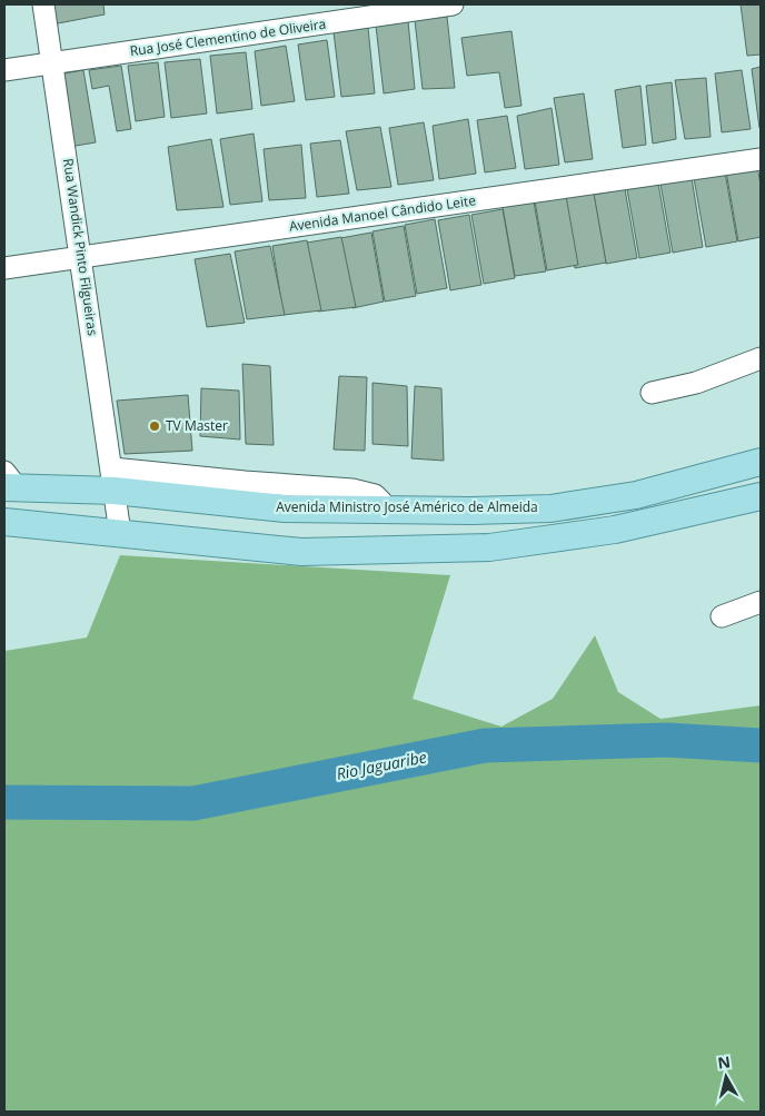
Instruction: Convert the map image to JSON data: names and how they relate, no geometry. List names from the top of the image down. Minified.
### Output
{"streets":{"main road":["Avenida Ministro José Américo de Almeida"],"street":["Rua José Clementino de Oliveira","Avenida Manoel Cândido Leite","Rua Wandick Pinto Filgueiras"]},"crossings":[["Rua José Clementino de Oliveira","Rua Wandick Pinto Filgueiras"],["Avenida Manoel Cândido Leite","Rua Wandick Pinto Filgueiras"],["Rua Wandick Pinto Filgueiras","Avenida Ministro José Américo de Almeida"]],"water":["Rio Jaguaribe"],"places":["TV Master"],"north":"top"}
